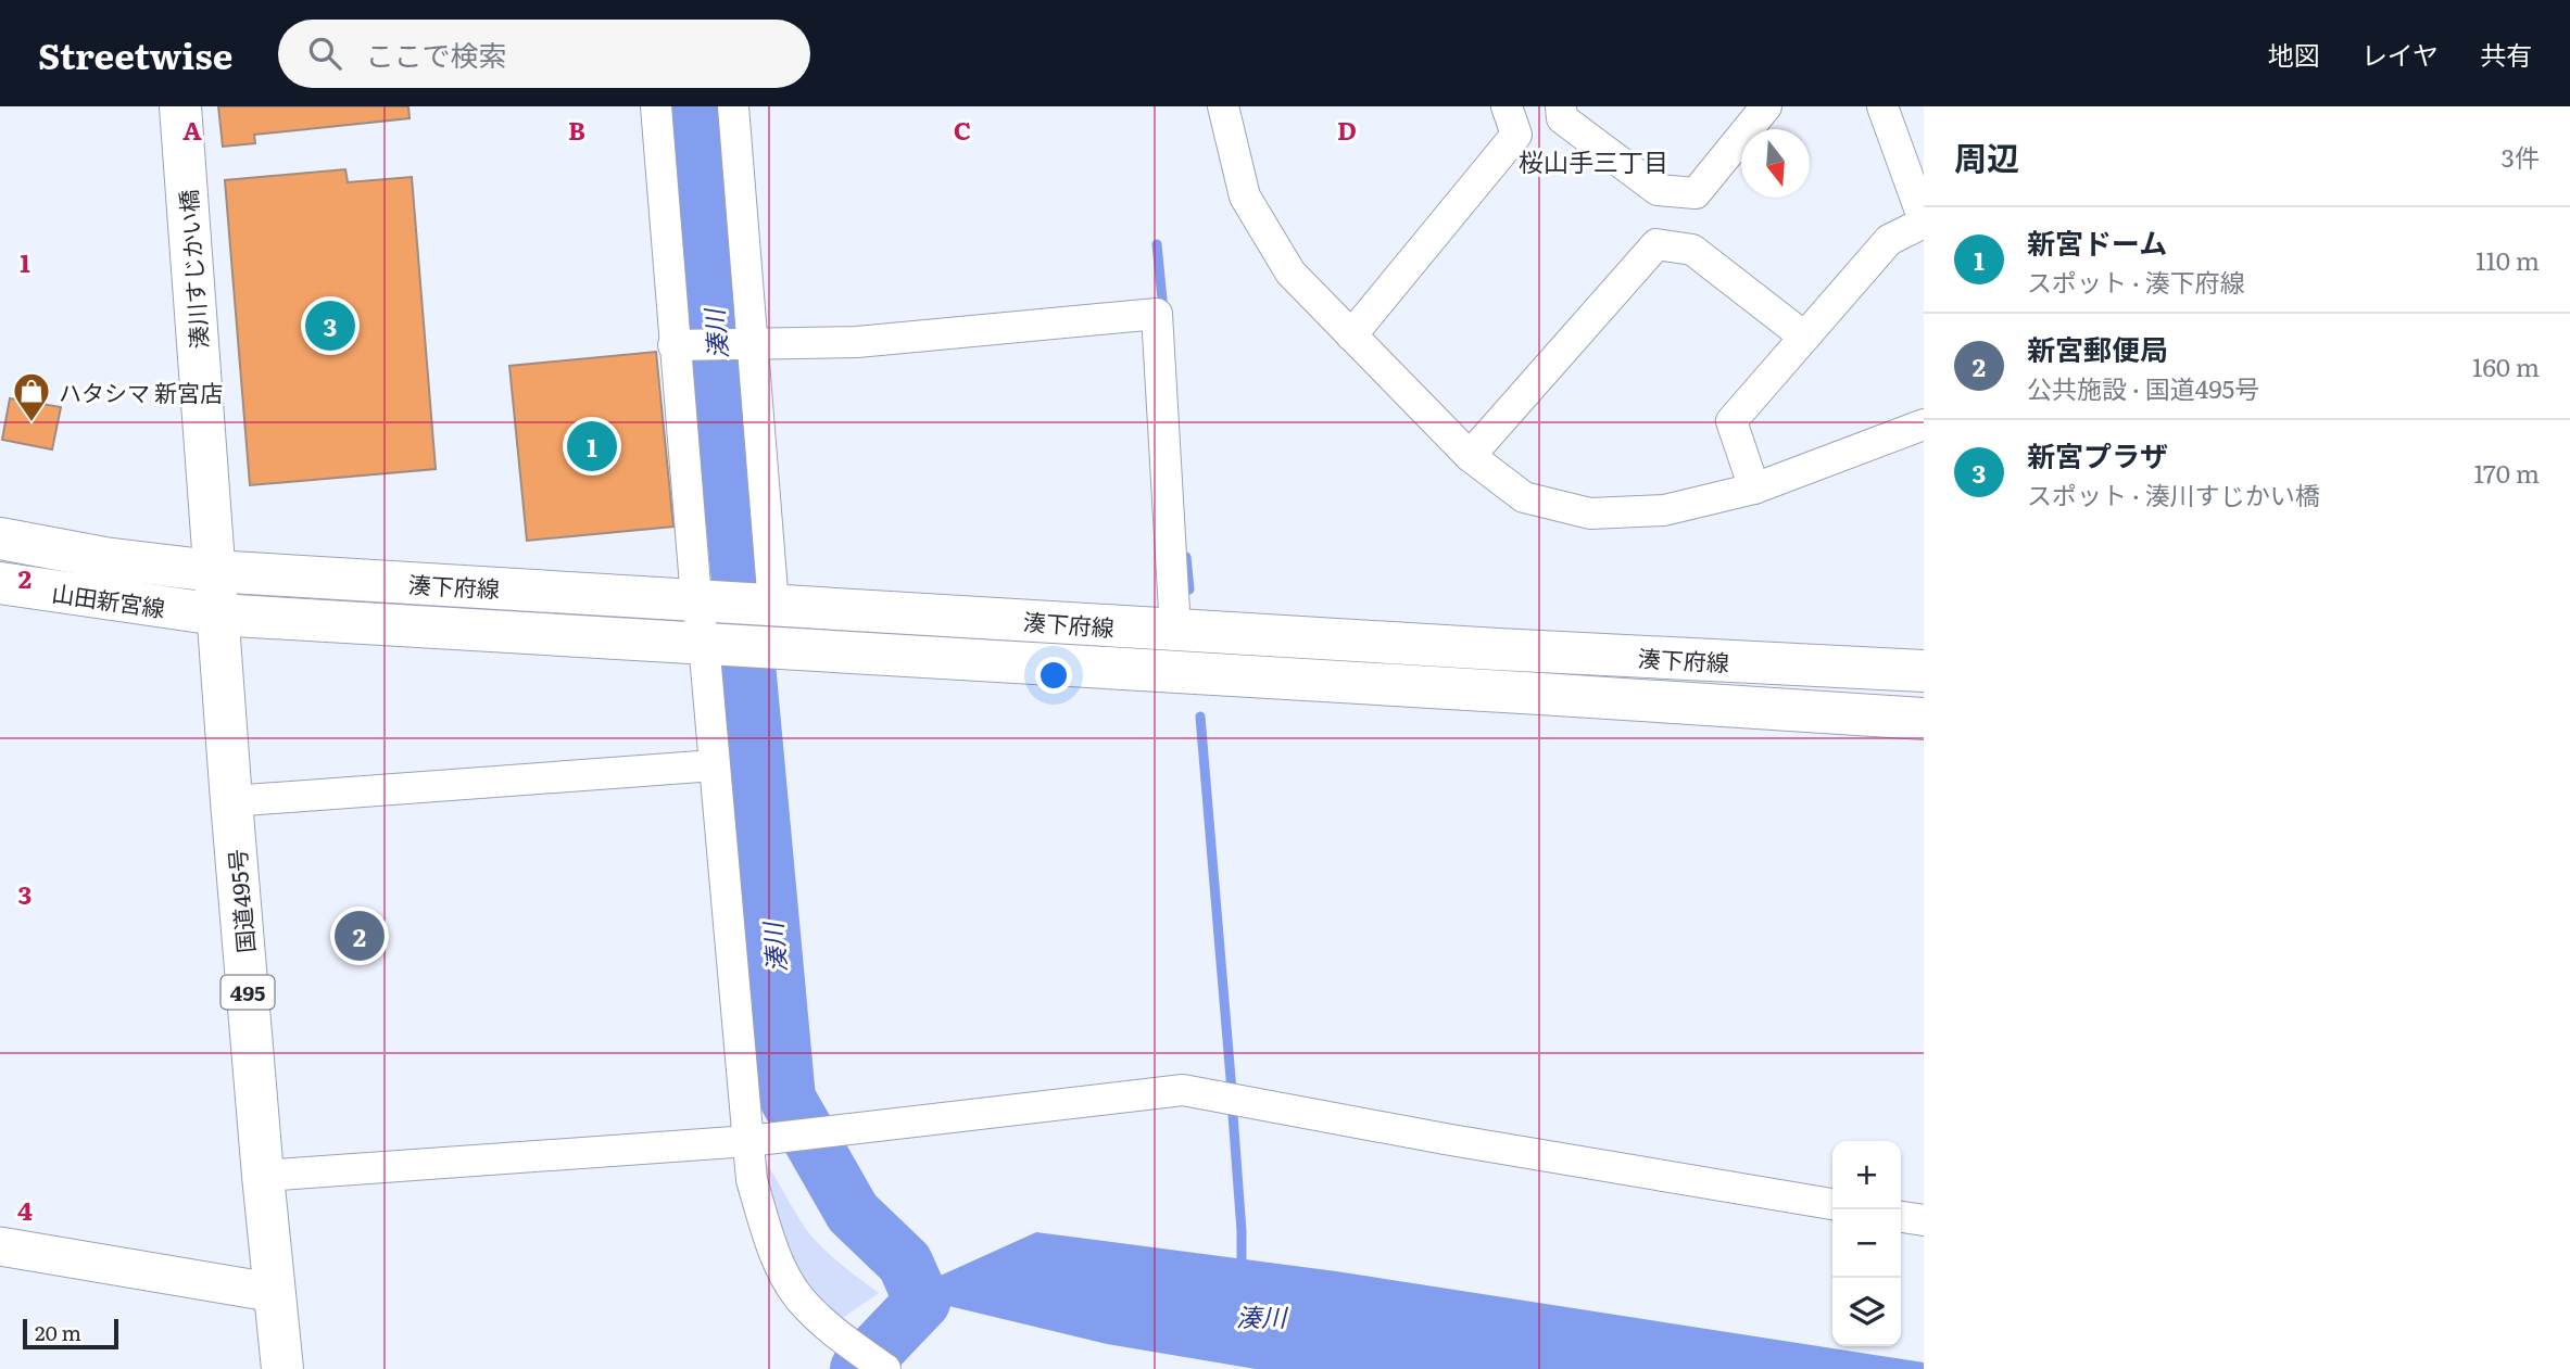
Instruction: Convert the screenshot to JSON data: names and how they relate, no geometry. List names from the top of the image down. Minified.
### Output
{"streets":{"main road":["湊川すじかい橋","湊下府線","山田新宮線","国道495号","495"]},"crossings":[["湊川すじかい橋","湊下府線"],["湊川すじかい橋","山田新宮線"],["湊川すじかい橋","国道495号"],["湊下府線","山田新宮線"],["湊下府線","国道495号"],["山田新宮線","国道495号"]],"districts":["桜山手三丁目"],"water":["湊川"],"places":{"shop":["ハタシマ 新宮店"]},"scale_bar":"20 m","north":"bottom","page":{"header":"Streetwise","search":"ここで検索","nav":["地図","レイヤ","共有"],"heading":["周辺","3件"],"list":[{"mark":"1","name":"新宮ドーム","note":"スポット · 湊下府線","value":"110 m"},{"mark":"2","name":"新宮郵便局","note":"公共施設 · 国道495号","value":"160 m"},{"mark":"3","name":"新宮プラザ","note":"スポット · 湊川すじかい橋","value":"170 m"}],"pins":["3","1","2"],"map_buttons":["+","−"],"scale":"20 m"},"grid":{"columns":["A","B","C","D"],"rows":["1","2","3","4"]}}
